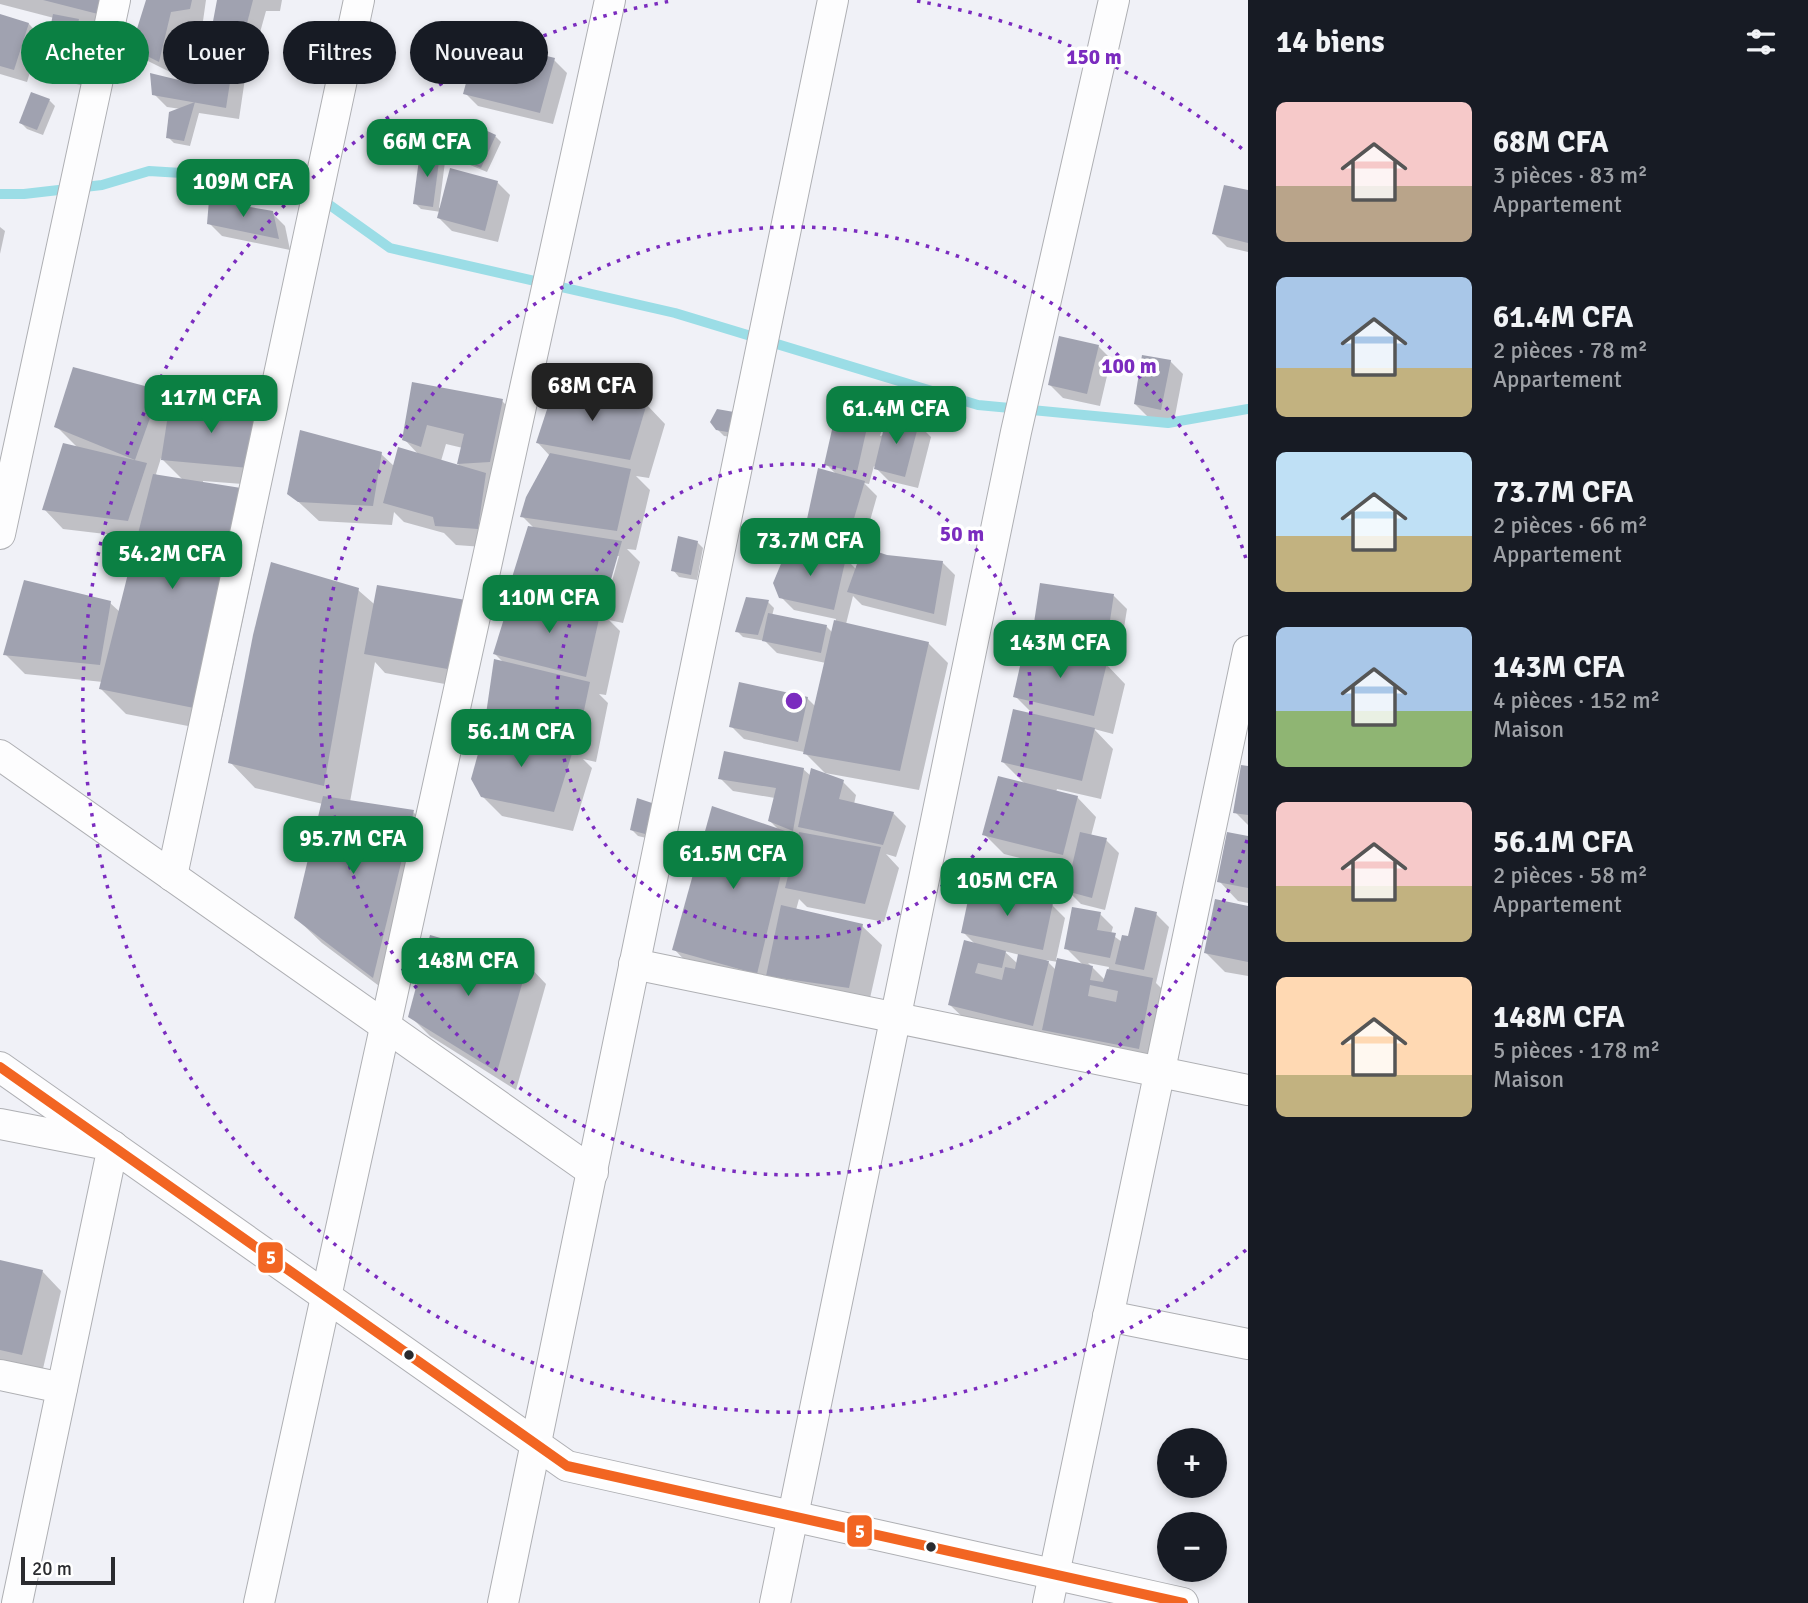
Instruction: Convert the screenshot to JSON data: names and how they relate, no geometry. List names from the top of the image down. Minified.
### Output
{"lines":["transit line 5"],"scale_bar":"20 m","page":{"heading":"14 biens","chip":["Acheter","Louer","Filtres","Nouveau"],"list":[{"name":"68M CFA","note":"3 pièces · 83 m² · Appartement"},{"name":"61.4M CFA","note":"2 pièces · 78 m² · Appartement"},{"name":"73.7M CFA","note":"2 pièces · 66 m² · Appartement"},{"name":"143M CFA","note":"4 pièces · 152 m² · Maison"},{"name":"56.1M CFA","note":"2 pièces · 58 m² · Appartement"},{"name":"148M CFA","note":"5 pièces · 178 m² · Maison"}],"price":["66M CFA","109M CFA","68M CFA","117M CFA","61.4M CFA","73.7M CFA","54.2M CFA","110M CFA","143M CFA","56.1M CFA","95.7M CFA","61.5M CFA","105M CFA","148M CFA"],"map_buttons":["+","−"],"scale":"20 m"},"rings":["150 m","100 m","50 m"]}
